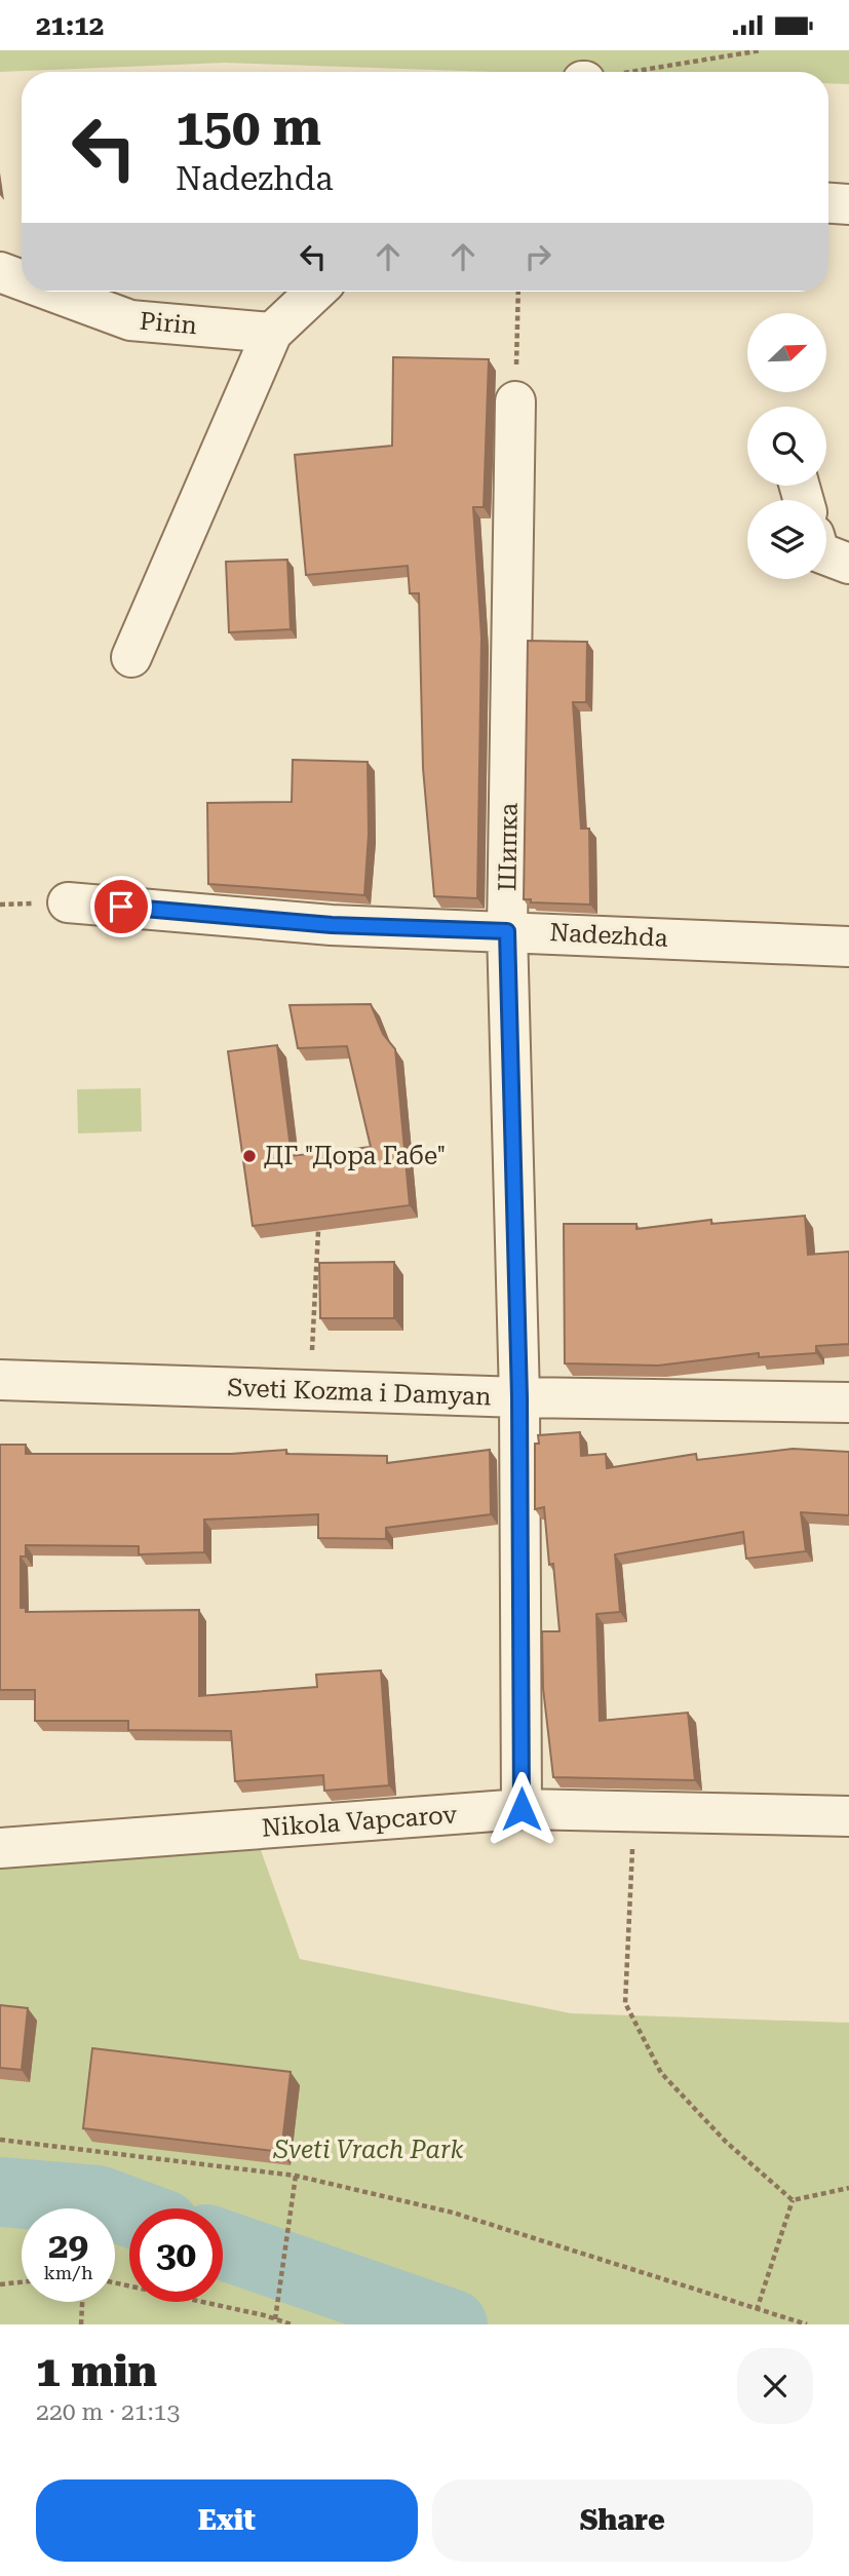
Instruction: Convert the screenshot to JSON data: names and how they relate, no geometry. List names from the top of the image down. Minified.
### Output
{"streets":{"street":["Pirin","Шипка","Nadezhda","Sveti Kozma i Damyan","Nikola Vapcarov"]},"crossings":[["Шипка","Nadezhda"],["Шипка","Sveti Kozma i Damyan"],["Шипка","Nikola Vapcarov"]],"parks":["Sveti Vrach Park"],"places":["ДГ \"Дора Габе\""],"north":"top right","page":{"status":"21:12","turn":["150 m","Nadezhda"],"speed":"29 km/h","limit":"30","heading":["1 min","220 m · 21:13"],"buttons":["Exit","Share"]}}
